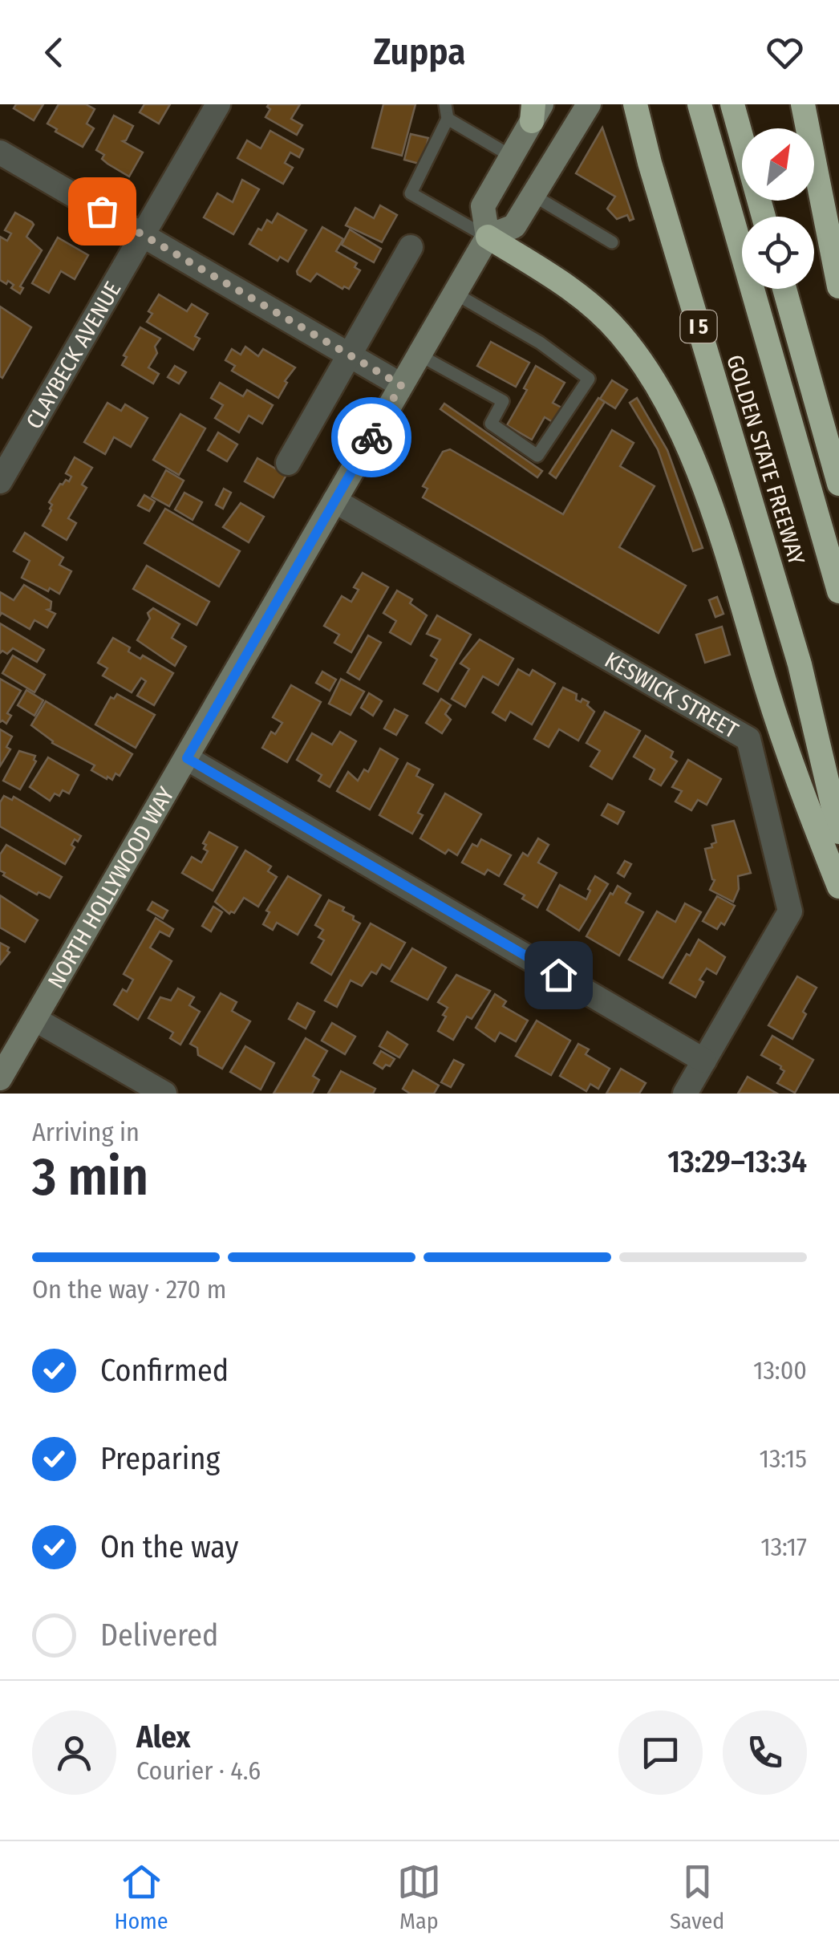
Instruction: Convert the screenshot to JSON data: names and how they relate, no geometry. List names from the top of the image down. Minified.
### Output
{"streets":{"highway":["I 5","GOLDEN STATE FREEWAY"],"main road":["NORTH HOLLYWOOD WAY"],"street":["CLAYBECK AVENUE","KESWICK STREET"]},"crossings":[["KESWICK STREET","NORTH HOLLYWOOD WAY"]],"north":"top right","page":{"header":"Zuppa","heading":["3 min","Arriving in","13:29–13:34"],"panel":["Alex","Courier · 4.6"],"bar":"On the way · 270 m","list":[["Confirmed","13:00"],["Preparing","13:15"],["On the way","13:17"],"Delivered"],"tabs":["Home","Map","Saved"]}}
